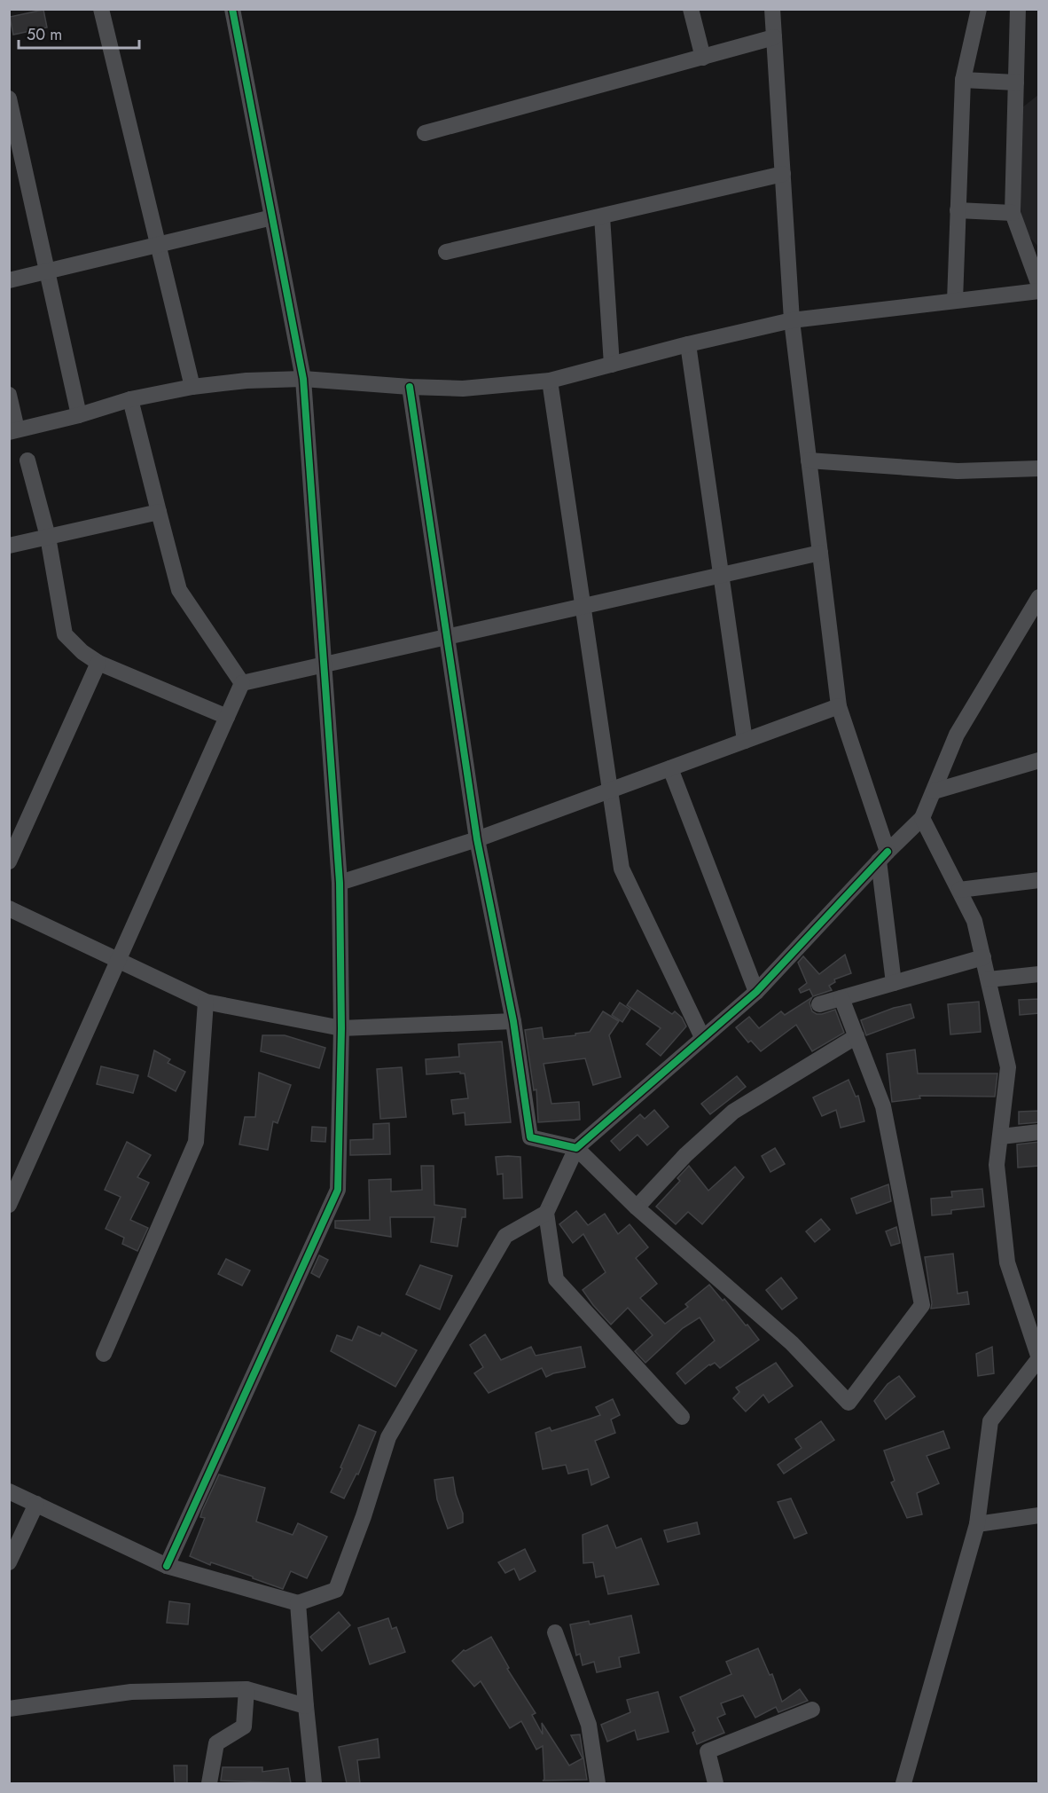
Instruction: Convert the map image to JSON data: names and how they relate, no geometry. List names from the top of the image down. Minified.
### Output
{"scale_bar":"50 m"}
